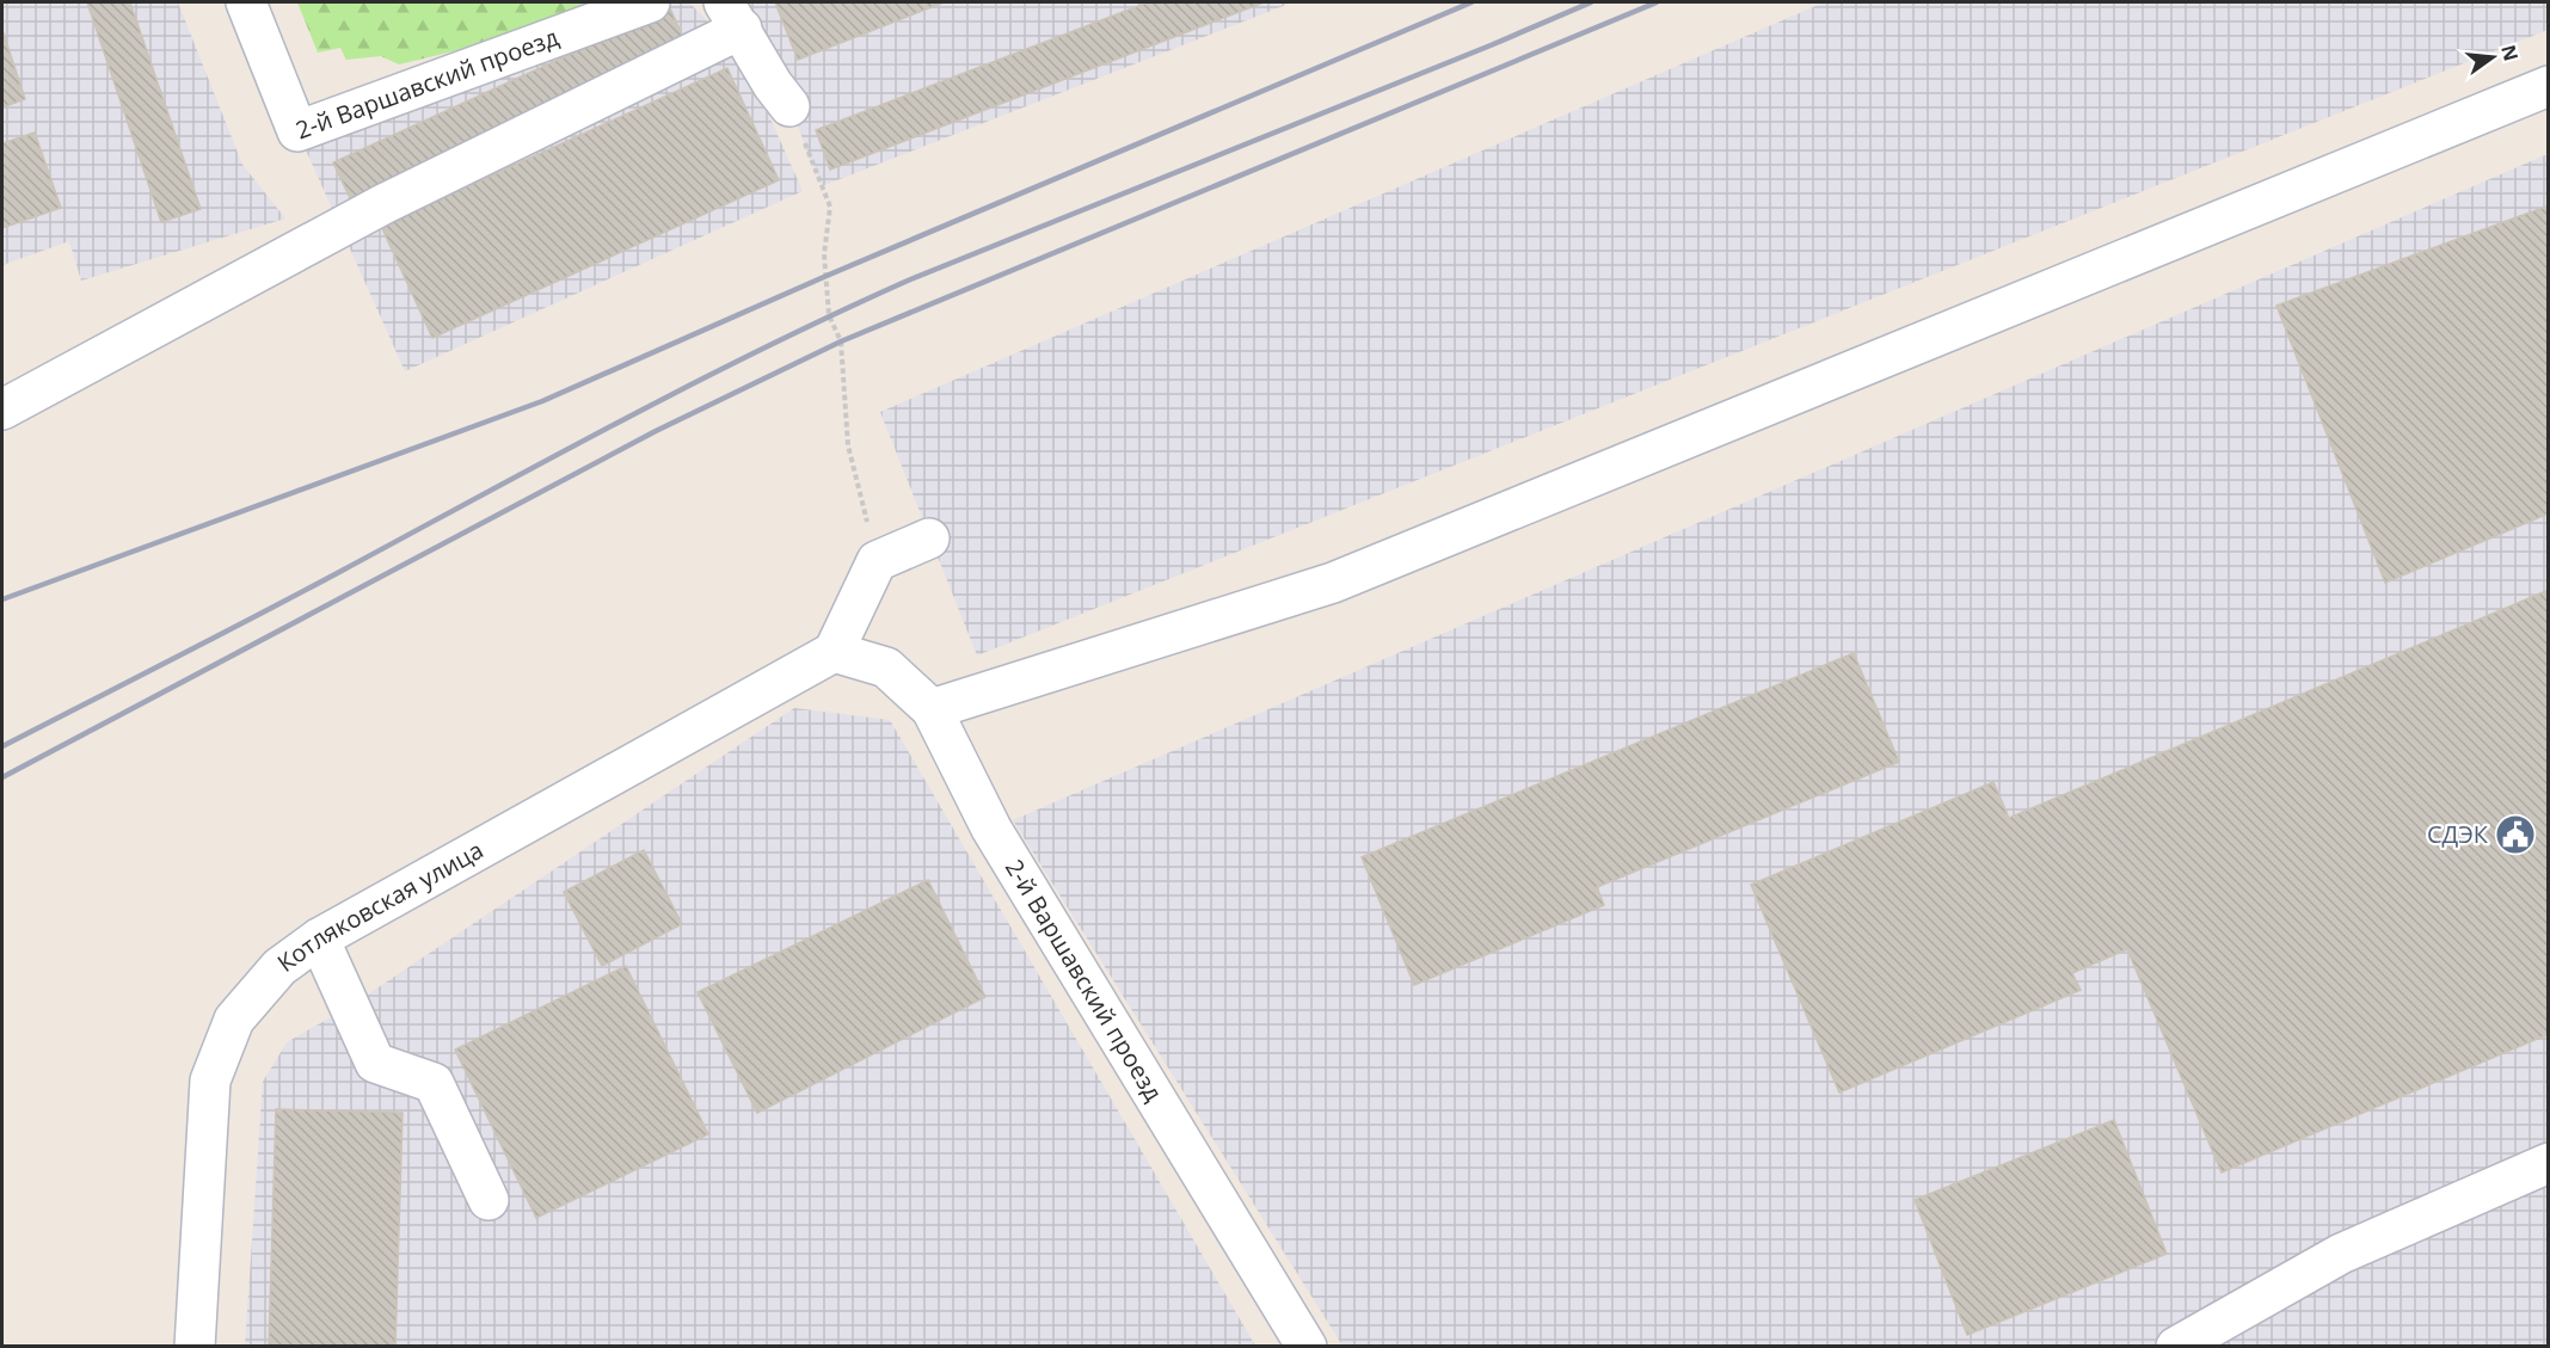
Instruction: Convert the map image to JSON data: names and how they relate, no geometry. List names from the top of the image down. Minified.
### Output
{"streets":{"street":["2-й Варшавский проезд","Котляковская улица"]},"crossings":[["2-й Варшавский проезд","Котляковская улица"]],"places":{"public building":["СДЭК"]},"north":"right"}
